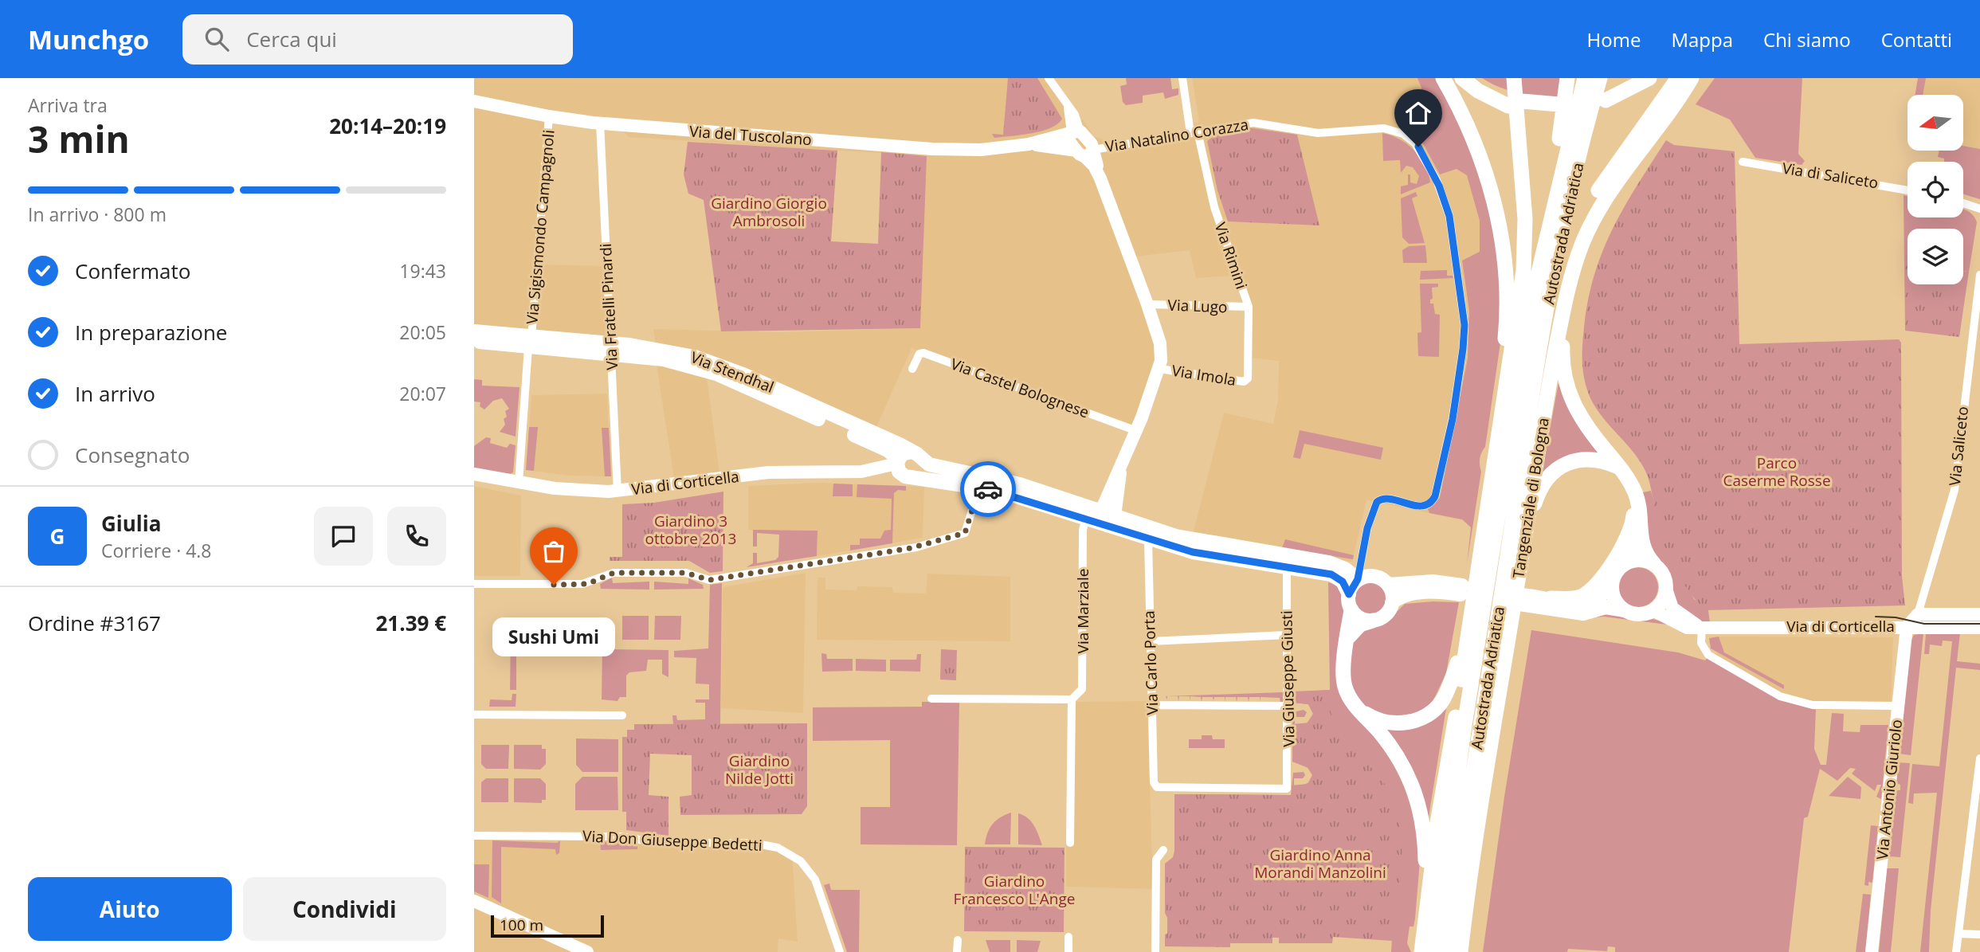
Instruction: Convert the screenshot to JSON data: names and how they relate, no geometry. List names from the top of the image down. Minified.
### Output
{"streets":{"highway":["Autostrada Adriatica","Tangenziale di Bologna"],"main road":["Via Stendhal"],"street":["Via del Tuscolano","Via Natalino Corazza","Via di Saliceto","Via Sigismondo Campagnoli","Via Rimini","Via Lugo","Via Fratelli Pinardi","Via Imola","Via Castel Bolognese","Via Saliceto","Via di Corticella","Via Marziale","Via Carlo Porta","Via Giuseppe Giusti","Via Antonio Giuriolo","Via Don Giuseppe Bedetti"]},"crossings":[["Via del Tuscolano","Via Natalino Corazza"],["Via del Tuscolano","Via Sigismondo Campagnoli"],["Via del Tuscolano","Via Fratelli Pinardi"],["Via Natalino Corazza","Via Rimini"],["Via Sigismondo Campagnoli","Via Stendhal"],["Via Sigismondo Campagnoli","Via di Corticella"],["Autostrada Adriatica","Tangenziale di Bologna"],["Via Rimini","Via Lugo"],["Via Rimini","Via Imola"],["Via Fratelli Pinardi","Via Stendhal"],["Via Fratelli Pinardi","Via di Corticella"],["Via Stendhal","Via di Corticella"],["Via di Corticella","Via Antonio Giuriolo"],["Via Carlo Porta","Via Giuseppe Giusti"]],"parks":["Giardino Giorgio Ambrosoli","Parco Caserme Rosse","Giardino 3 ottobre 2013","Giardino Nilde Jotti","Giardino Anna Morandi Manzolini","Giardino Francesco L'Ange"],"places":["Sushi Umi"],"scale_bar":"100 m","north":"left","page":{"header":"Munchgo","search":"Cerca qui","nav":["Home","Mappa","Chi siamo","Contatti"],"heading":["3 min","Arriva tra","20:14–20:19"],"panel":["Giulia","Corriere · 4.8","Ordine #3167","21.39 €"],"bar":"In arrivo · 800 m","list":[["Confermato","19:43"],["In preparazione","20:05"],["In arrivo","20:07"],"Consegnato"],"round":"G","bubble":"Sushi Umi","buttons":["Aiuto","Condividi"],"scale":"100 m"}}
